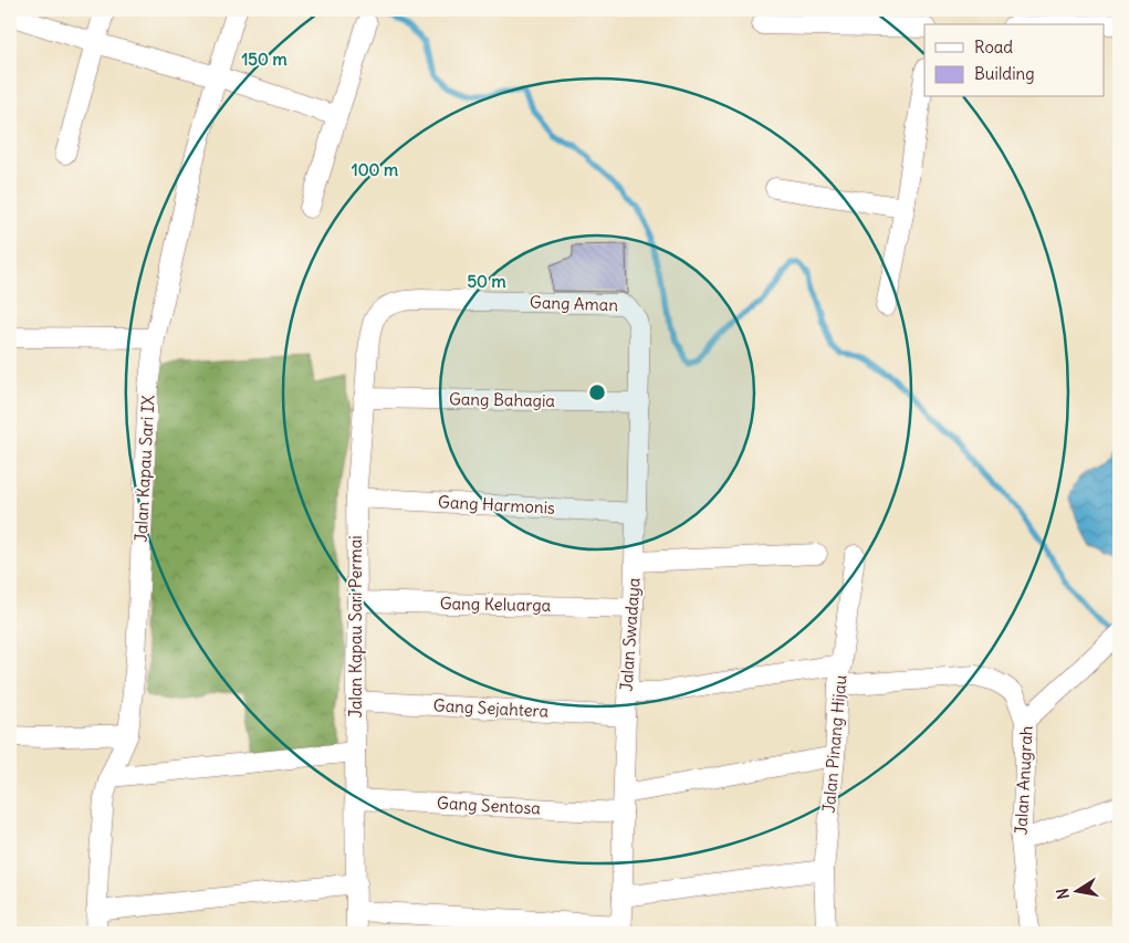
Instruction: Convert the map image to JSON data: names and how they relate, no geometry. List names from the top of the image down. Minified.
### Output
{"streets":{"street":["Gang Aman","Gang Bahagia","Jalan Kapau Sari IX","Gang Harmonis","Gang Keluarga","Jalan Kapau Sari Permai","Jalan Swadaya","Gang Sejahtera","Jalan Pinang Hijau","Jalan Anugrah","Gang Sentosa"]},"crossings":[["Gang Aman","Jalan Kapau Sari Permai"],["Gang Aman","Jalan Swadaya"],["Gang Bahagia","Jalan Kapau Sari Permai"],["Gang Bahagia","Jalan Swadaya"],["Gang Harmonis","Jalan Kapau Sari Permai"],["Gang Harmonis","Jalan Swadaya"],["Gang Keluarga","Jalan Kapau Sari Permai"],["Gang Keluarga","Jalan Swadaya"],["Jalan Kapau Sari Permai","Gang Sejahtera"],["Jalan Kapau Sari Permai","Gang Sentosa"],["Jalan Swadaya","Gang Sejahtera"],["Jalan Swadaya","Gang Sentosa"],["Jalan Pinang Hijau","Gang Sentosa"]],"legend":["Road","Building"],"north":"left","rings":["150 m","100 m","50 m"]}
